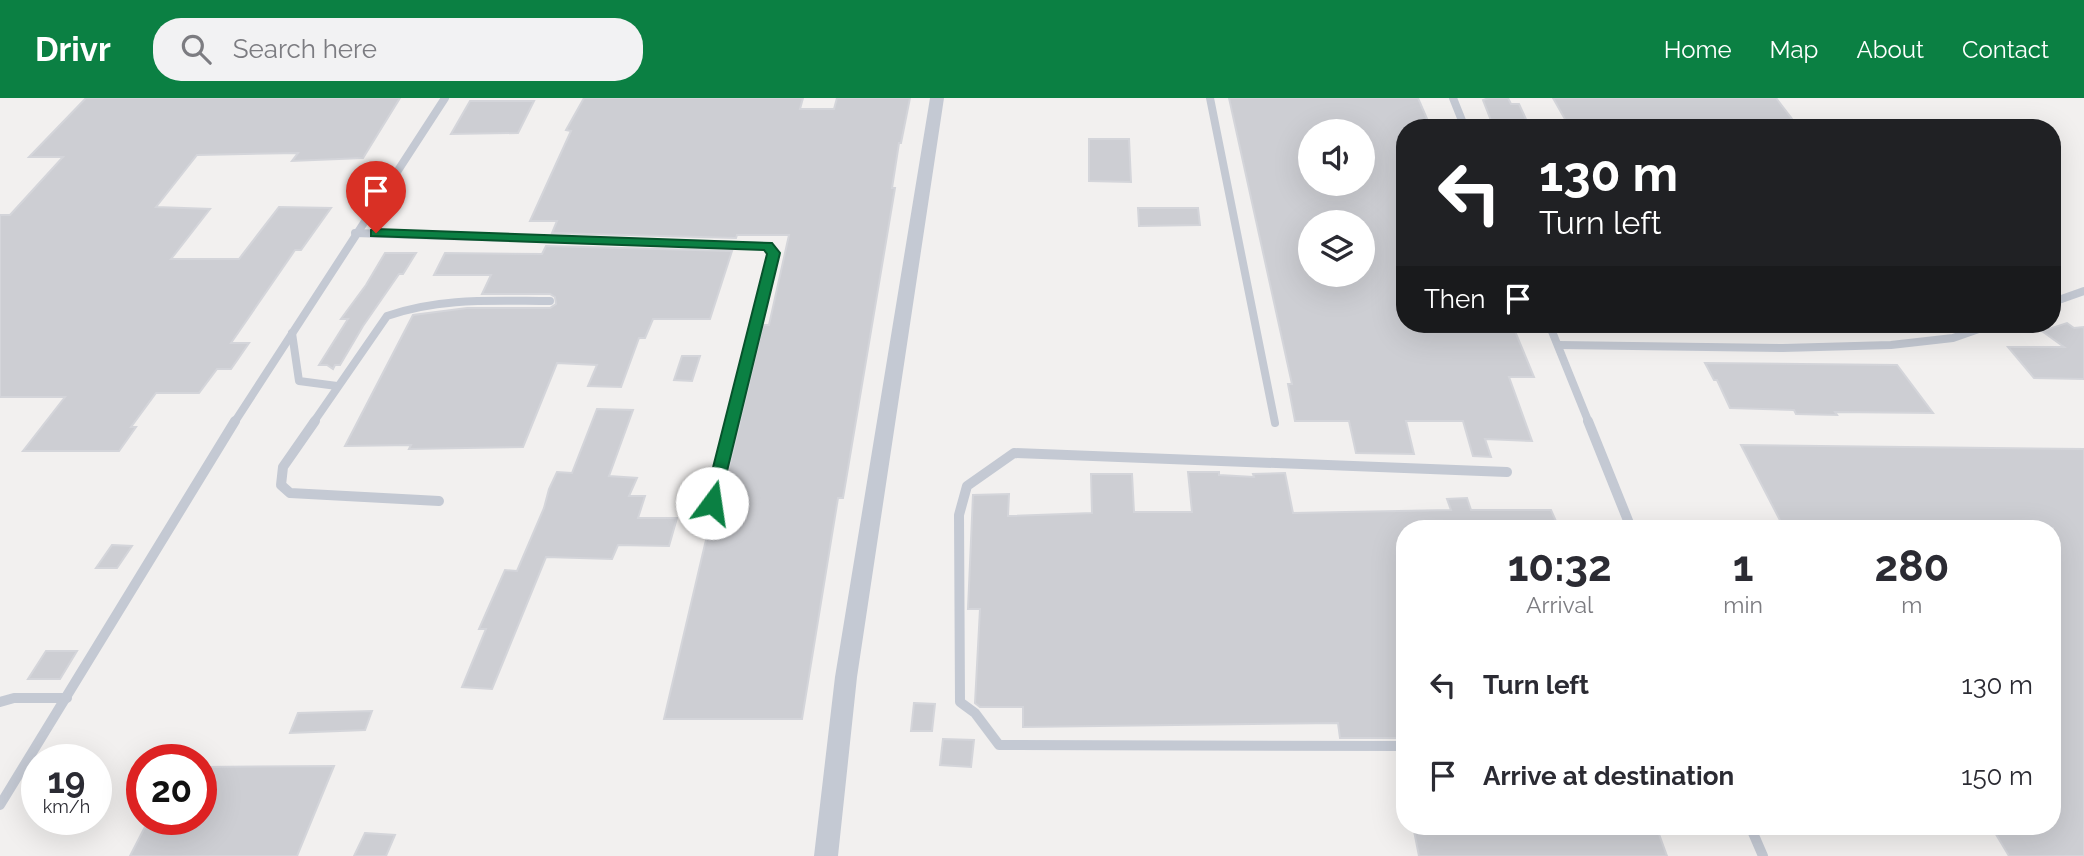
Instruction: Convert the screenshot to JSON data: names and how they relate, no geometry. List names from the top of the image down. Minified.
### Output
{"page":{"header":"Drivr","search":"Search here","nav":["Home","Map","About","Contact"],"turn":["130 m","Turn left"],"then":"Then","eta":["10:32","Arrival","1","min","280","m"],"list":[{"name":"Turn left","value":"130 m"},{"name":"Arrive at destination","value":"150 m"}],"speed":"19 km/h","limit":"20"}}
